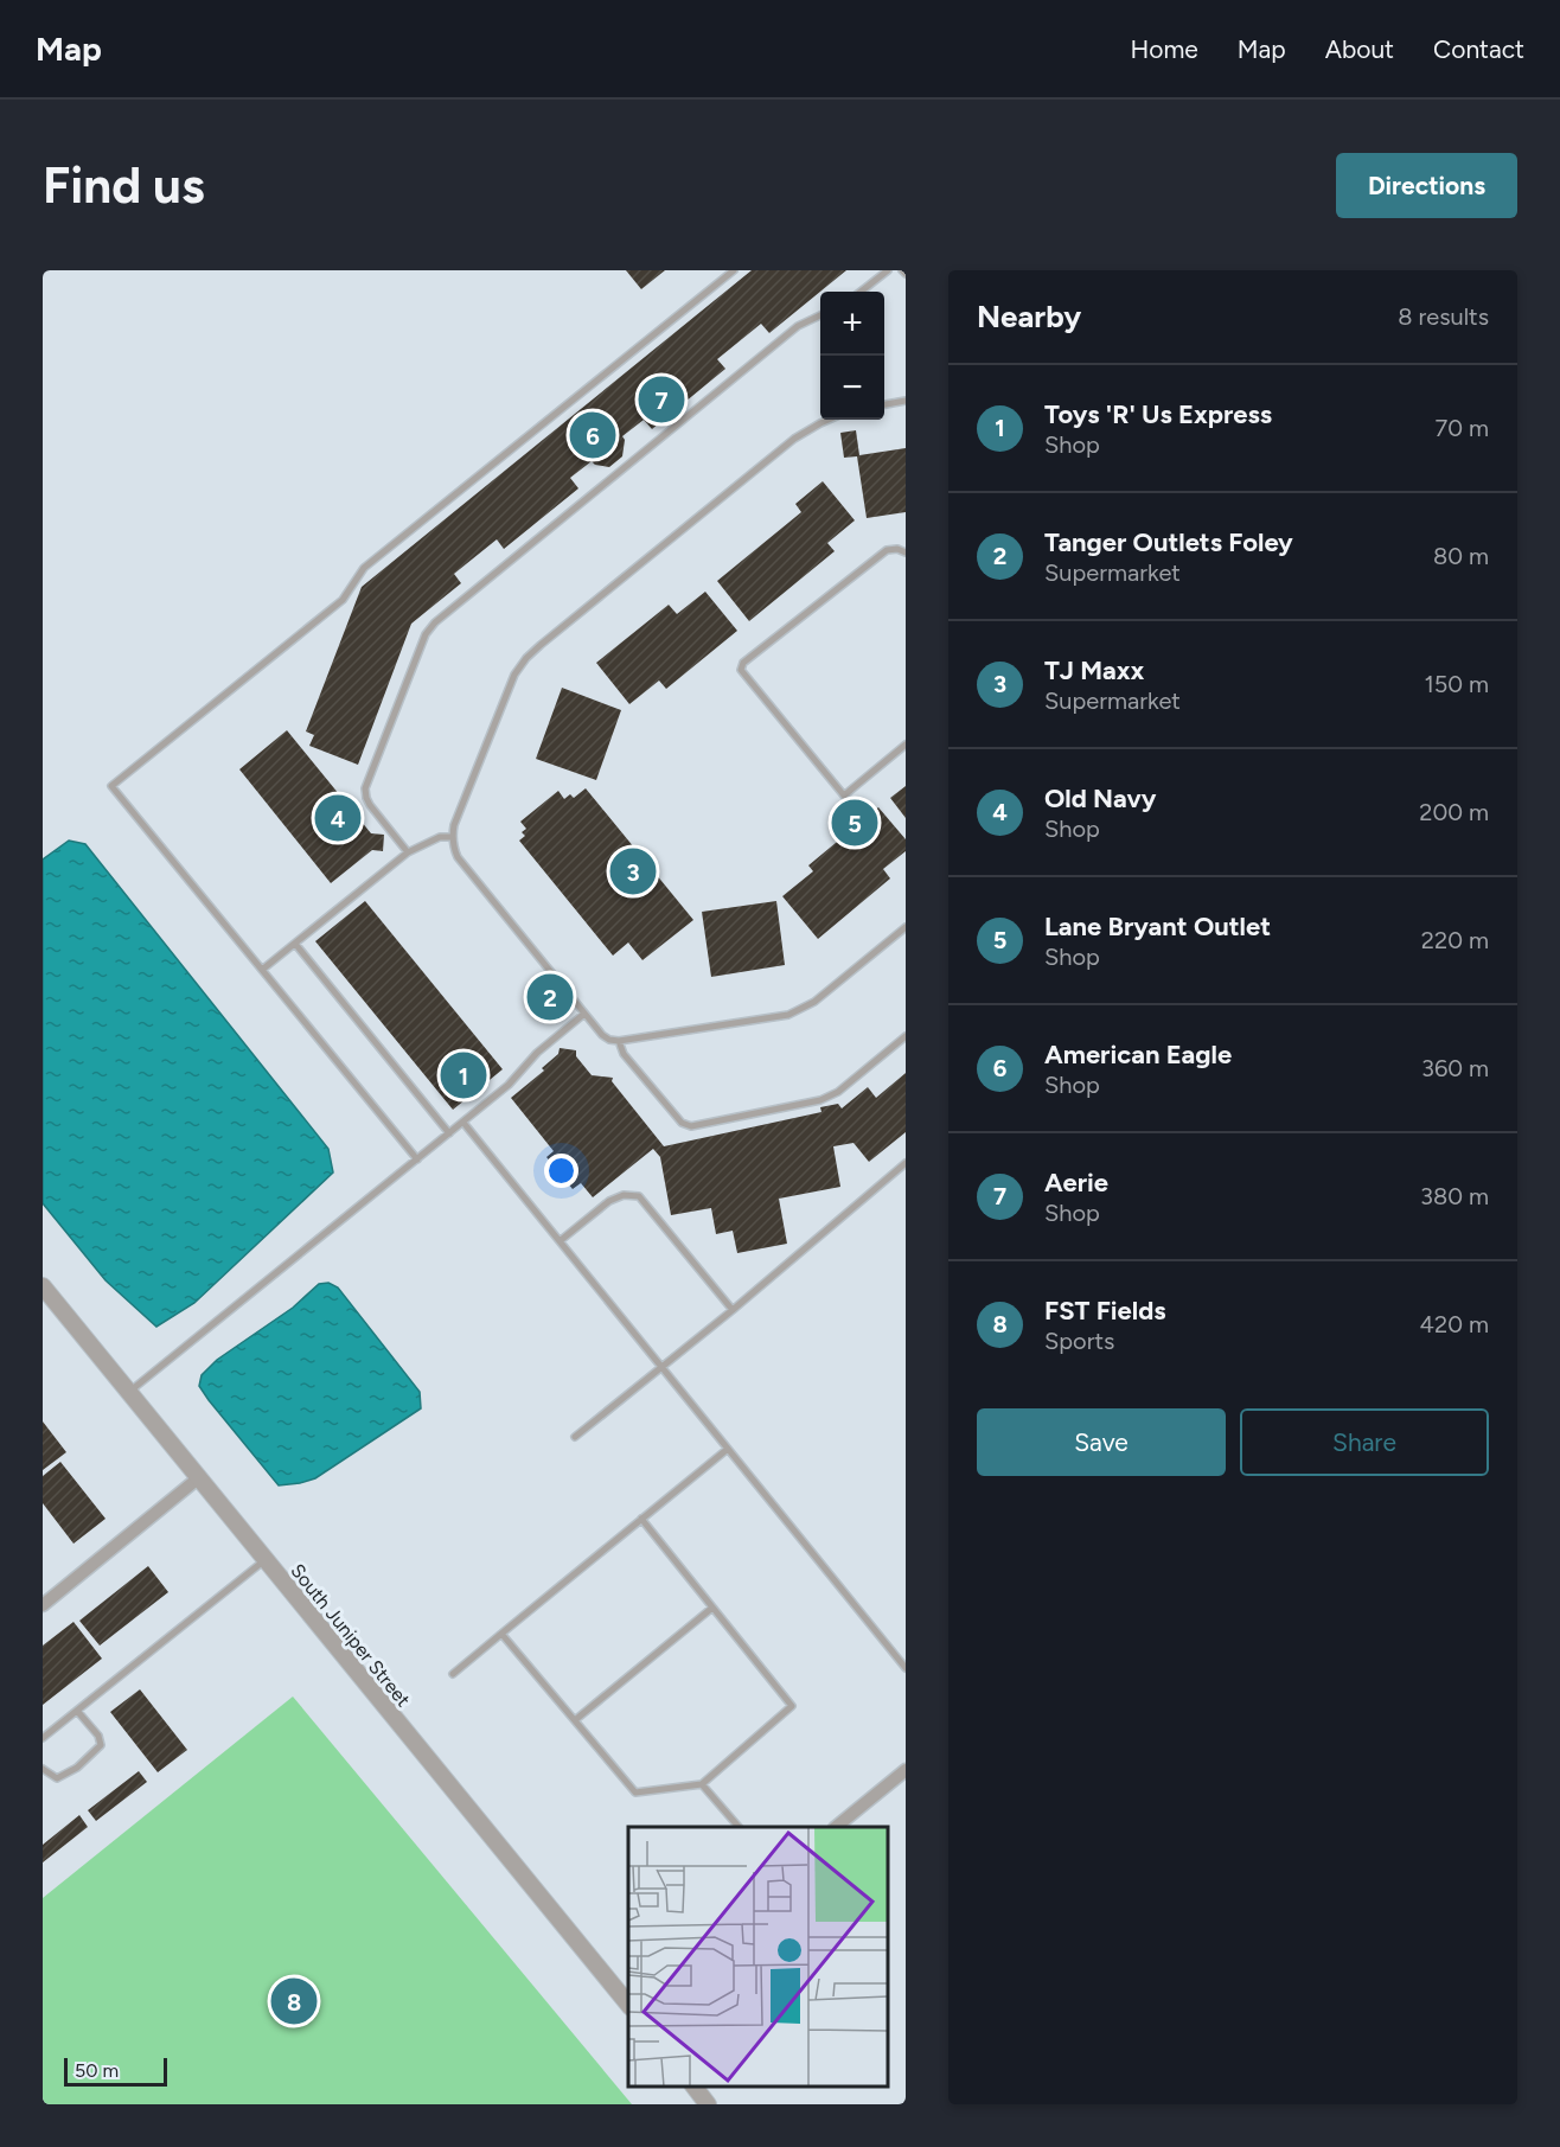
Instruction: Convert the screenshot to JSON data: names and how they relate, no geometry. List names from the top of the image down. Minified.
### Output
{"streets":{"street":["South Juniper Street"]},"scale_bar":"50 m","page":{"header":"Map","nav":["Home","Map","About","Contact"],"buttons":["Directions",["Save","Share"]],"title":"Find us","heading":["Nearby","8 results"],"map_buttons":["+","−"],"list":[{"mark":"1","name":"Toys 'R' Us Express","note":"Shop","value":"70 m"},{"mark":"2","name":"Tanger Outlets Foley","note":"Supermarket","value":"80 m"},{"mark":"3","name":"TJ Maxx","note":"Supermarket","value":"150 m"},{"mark":"4","name":"Old Navy","note":"Shop","value":"200 m"},{"mark":"5","name":"Lane Bryant Outlet","note":"Shop","value":"220 m"},{"mark":"6","name":"American Eagle","note":"Shop","value":"360 m"},{"mark":"7","name":"Aerie","note":"Shop","value":"380 m"},{"mark":"8","name":"FST Fields","note":"Sports","value":"420 m"}],"pins":["7","6","4","5","3","2","1","8"],"scale":"50 m"}}
